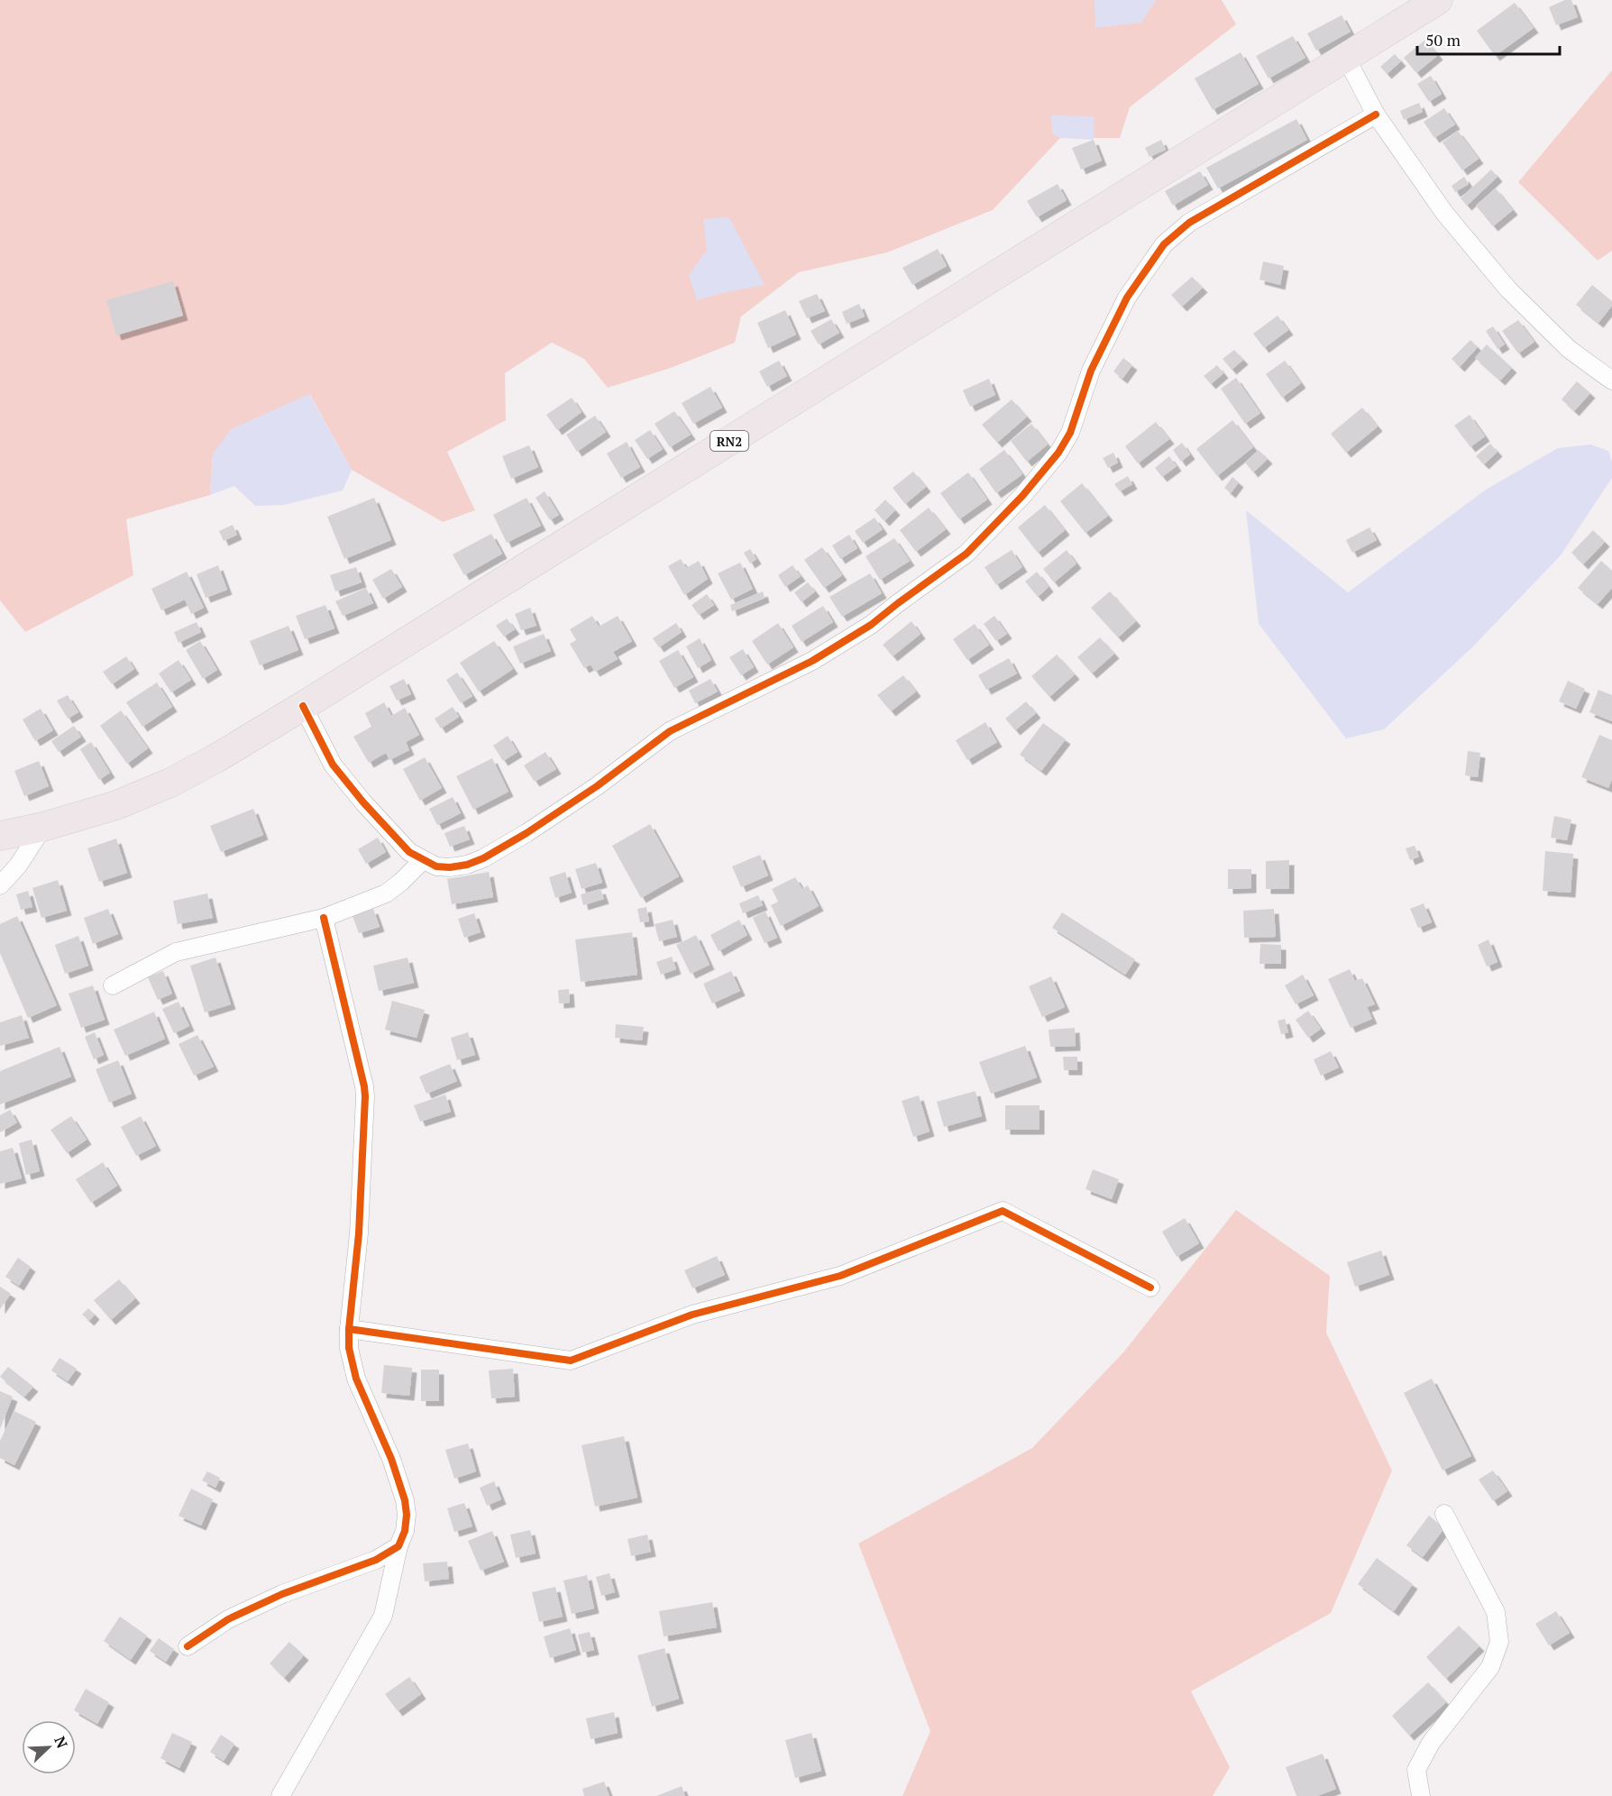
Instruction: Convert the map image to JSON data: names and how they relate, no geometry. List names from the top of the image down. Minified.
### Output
{"streets":{"highway":["RN2"]},"scale_bar":"50 m","north":"top right"}
